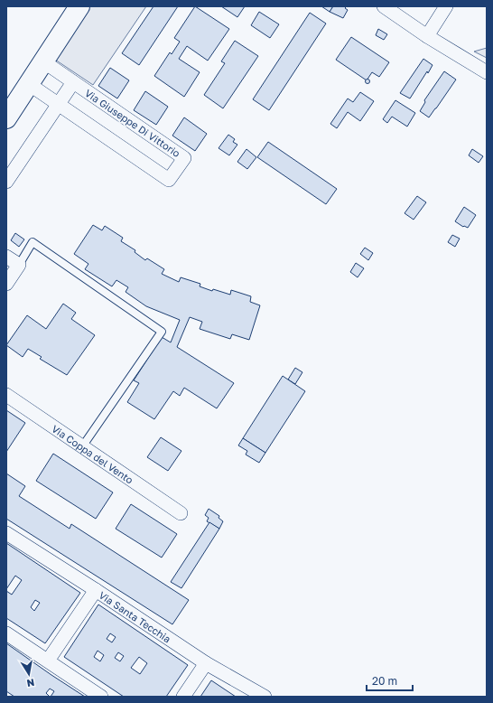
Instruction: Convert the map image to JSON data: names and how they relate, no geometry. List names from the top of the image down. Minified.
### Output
{"streets":{"street":["Via Giuseppe Di Vittorio","Via Coppa del Vento","Via Santa Tecchia"]},"scale_bar":"20 m","north":"bottom"}
